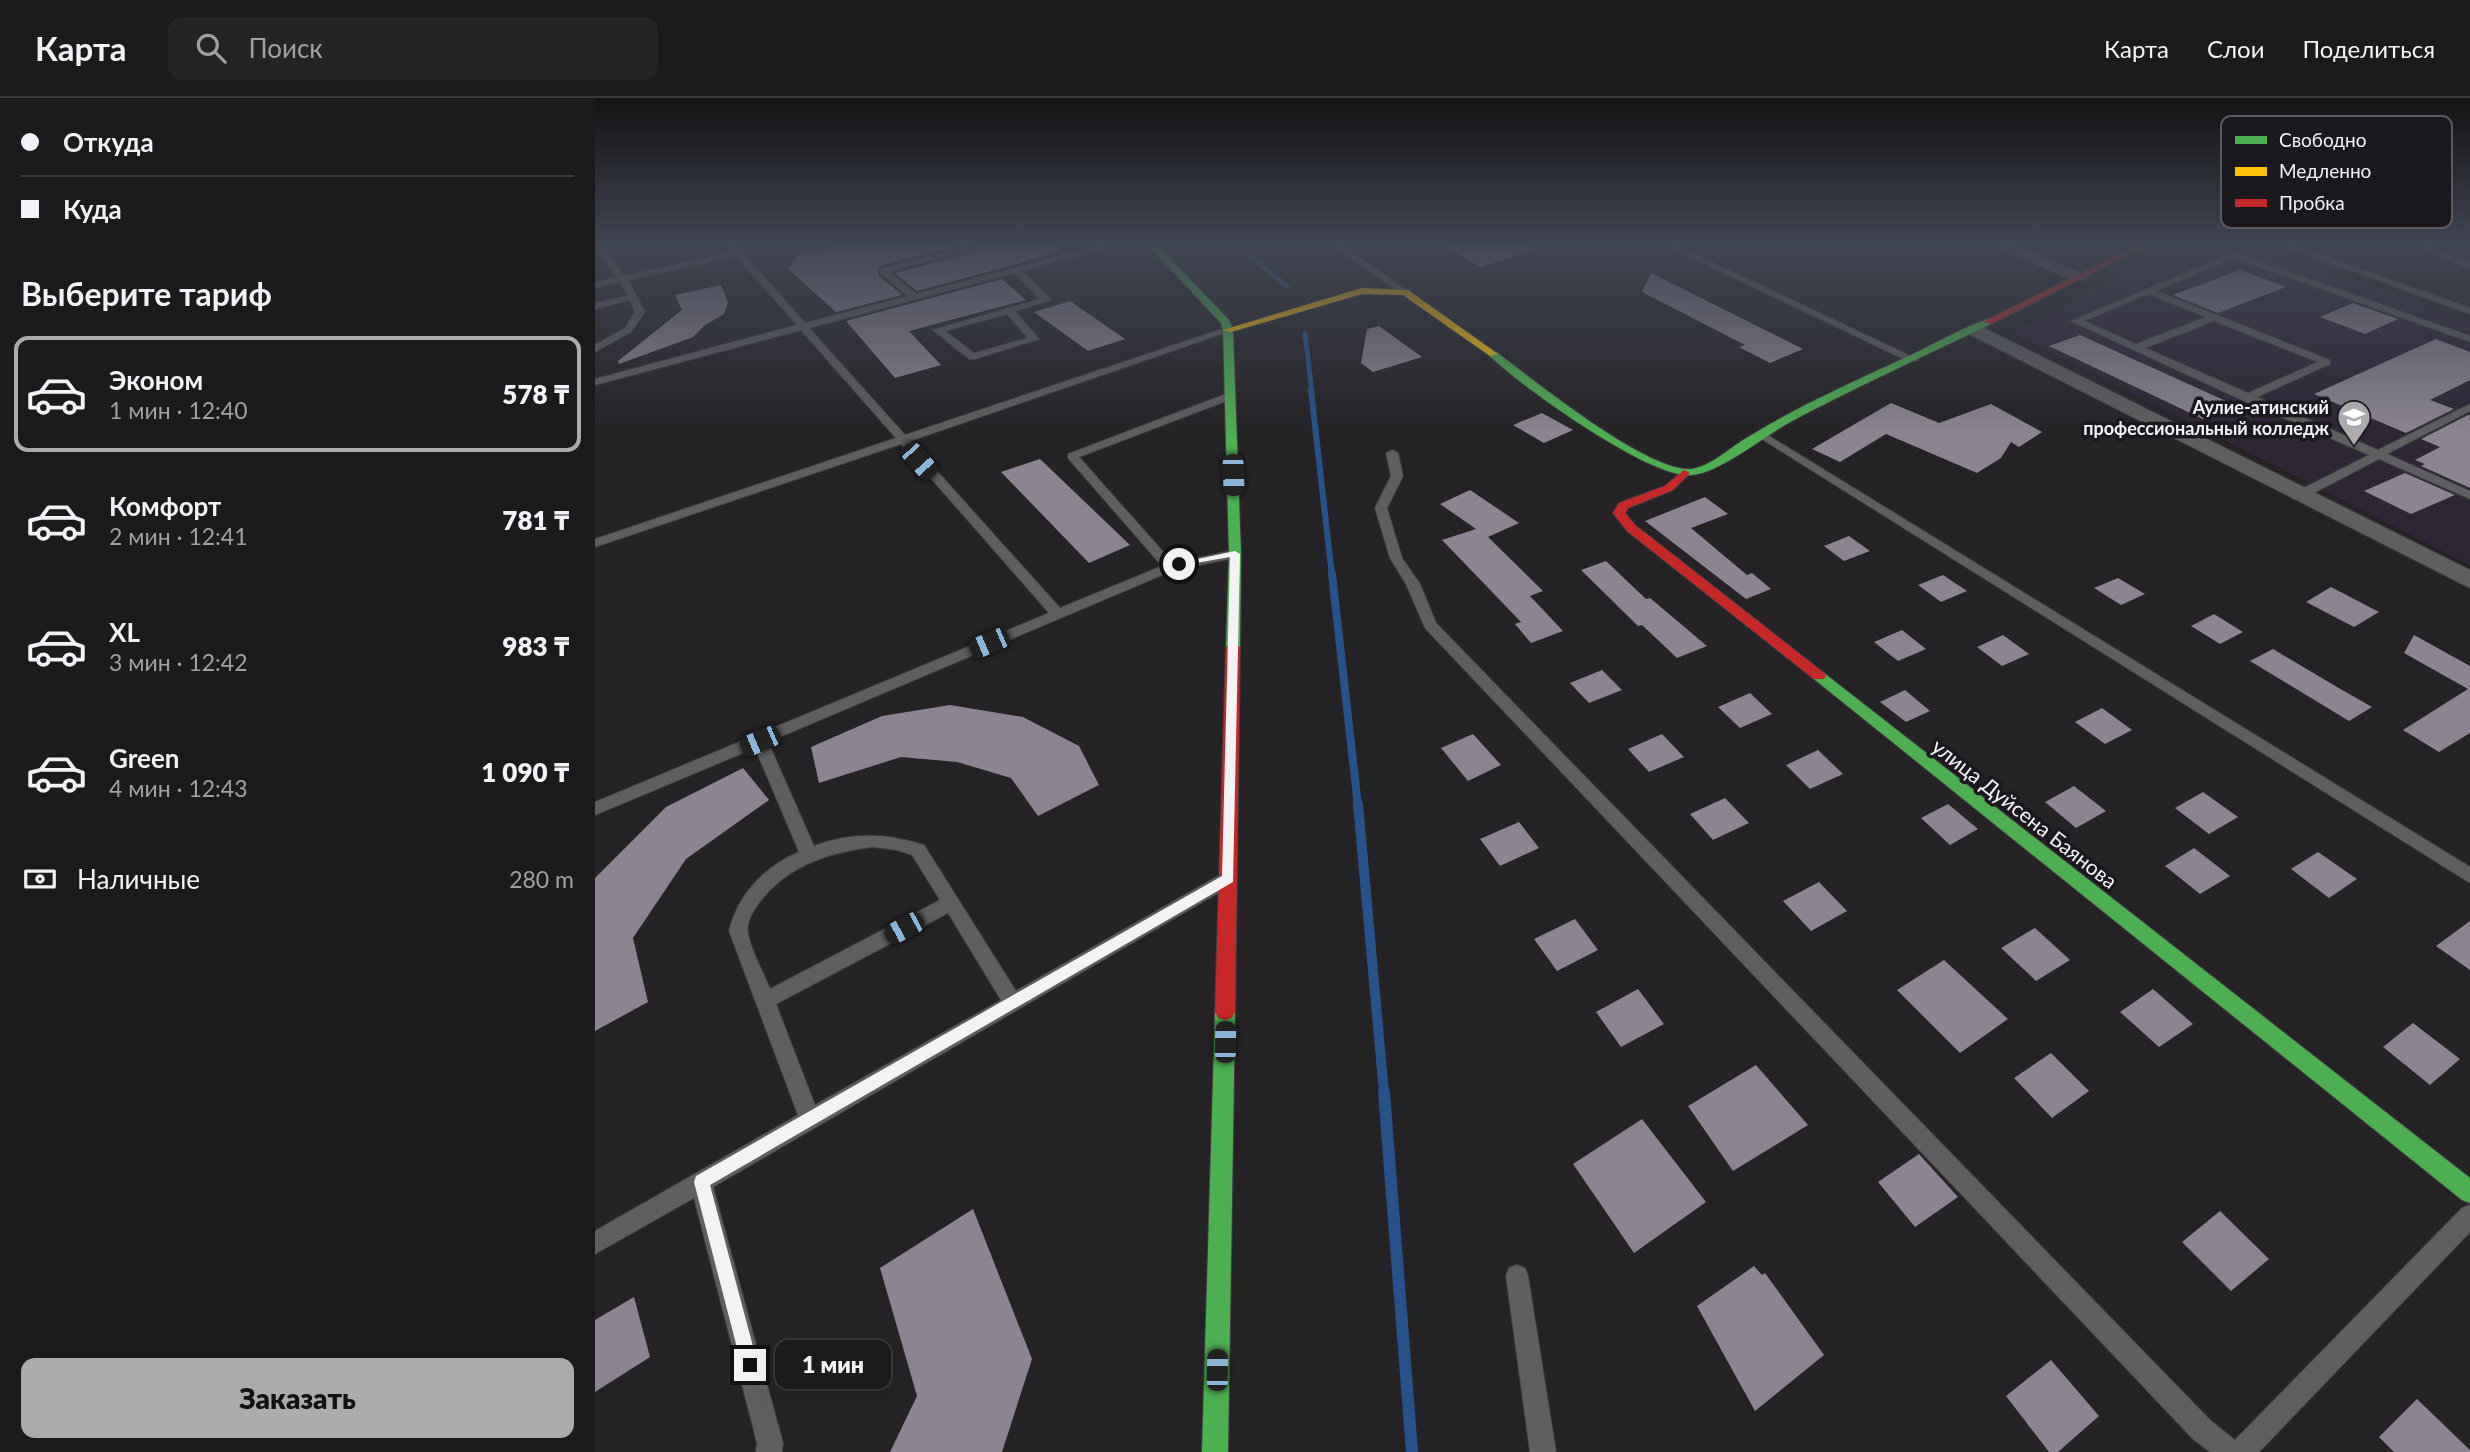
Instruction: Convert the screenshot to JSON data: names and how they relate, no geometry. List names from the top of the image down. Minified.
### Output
{"streets":{"street":["улица Дуйсена Баянова"]},"places":{"school or university":["Аулие-атинский профессиональный колледж"]},"legend":["Свободно","Медленно","Пробка"],"page":{"header":"Карта","search":"Поиск","nav":["Карта","Слои","Поделиться"],"banner":["Откуда","Куда"],"heading":"Выберите тариф","list":[{"name":"Эконом","note":"1 мин · 12:40","value":"578 ₸"},{"name":"Комфорт","note":"2 мин · 12:41","value":"781 ₸"},{"name":"XL","note":"3 мин · 12:42","value":"983 ₸"},{"name":"Green","note":"4 мин · 12:43","value":"1 090 ₸"}],"pay":["Наличные","280 m"],"bubble":"1 мин","buttons":"Заказать"}}
